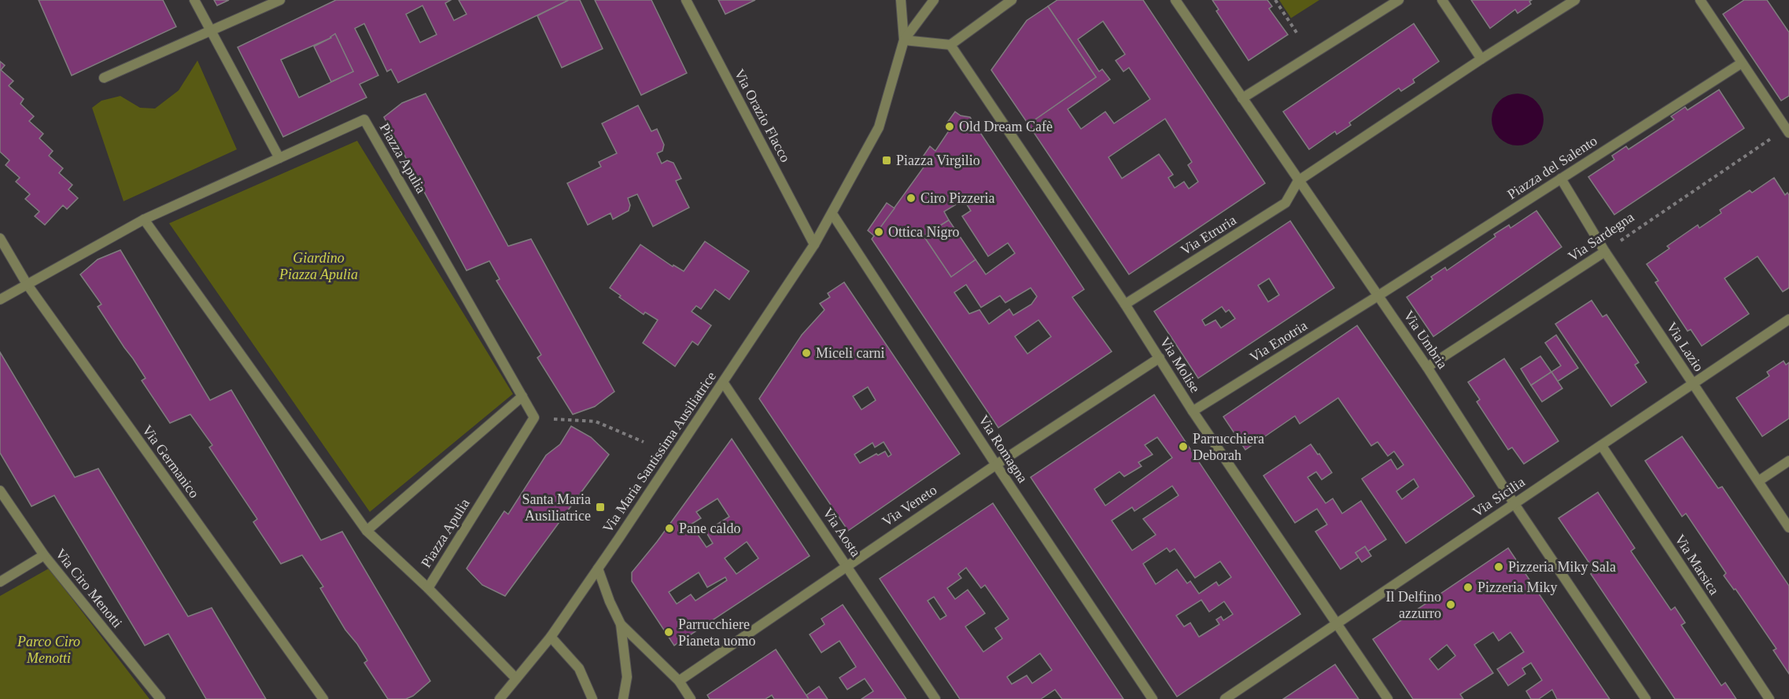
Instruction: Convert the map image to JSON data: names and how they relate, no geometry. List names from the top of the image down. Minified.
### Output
{"streets":{"street":["Via Orazio Flacco","Piazza Apulia","Piazza del Salento","Via Etruria","Via Sardegna","Via Umbria","Via Enotria","Via Lazio","Via Molise","Via Romagna","Via Maria Santissima Ausiliatrice","Via Germanico","Via Sicilia","Via Veneto","Via Aosta","Via Marsica","Via Ciro Menotti"]},"crossings":[["Via Orazio Flacco","Via Maria Santissima Ausiliatrice"],["Piazza Apulia","Via Maria Santissima Ausiliatrice"],["Piazza Apulia","Via Germanico"],["Piazza del Salento","Via Umbria"],["Piazza del Salento","Via Enotria"],["Piazza del Salento","Via Lazio"],["Via Etruria","Via Umbria"],["Via Etruria","Via Molise"],["Via Sardegna","Via Umbria"],["Via Sardegna","Via Lazio"],["Via Umbria","Via Enotria"],["Via Umbria","Via Sicilia"],["Via Enotria","Via Molise"],["Via Lazio","Via Sicilia"],["Via Molise","Via Sicilia"],["Via Molise","Via Veneto"],["Via Romagna","Via Maria Santissima Ausiliatrice"],["Via Romagna","Via Veneto"],["Via Maria Santissima Ausiliatrice","Via Aosta"],["Via Sicilia","Via Marsica"],["Via Veneto","Via Aosta"]],"parks":["Giardino Piazza Apulia","Parco Ciro Menotti"],"places":{"other":["Old Dream Cafè","Ciro Pizzeria","Ottica Nigro","Miceli carni","Parrucchiera Deborah","Pane caldo","Pizzeria Miky Sala","Pizzeria Miky","Il Delfino azzurro","Parrucchiere Pianeta uomo"],"transit":["Piazza Virgilio","Santa Maria Ausiliatrice"]}}
